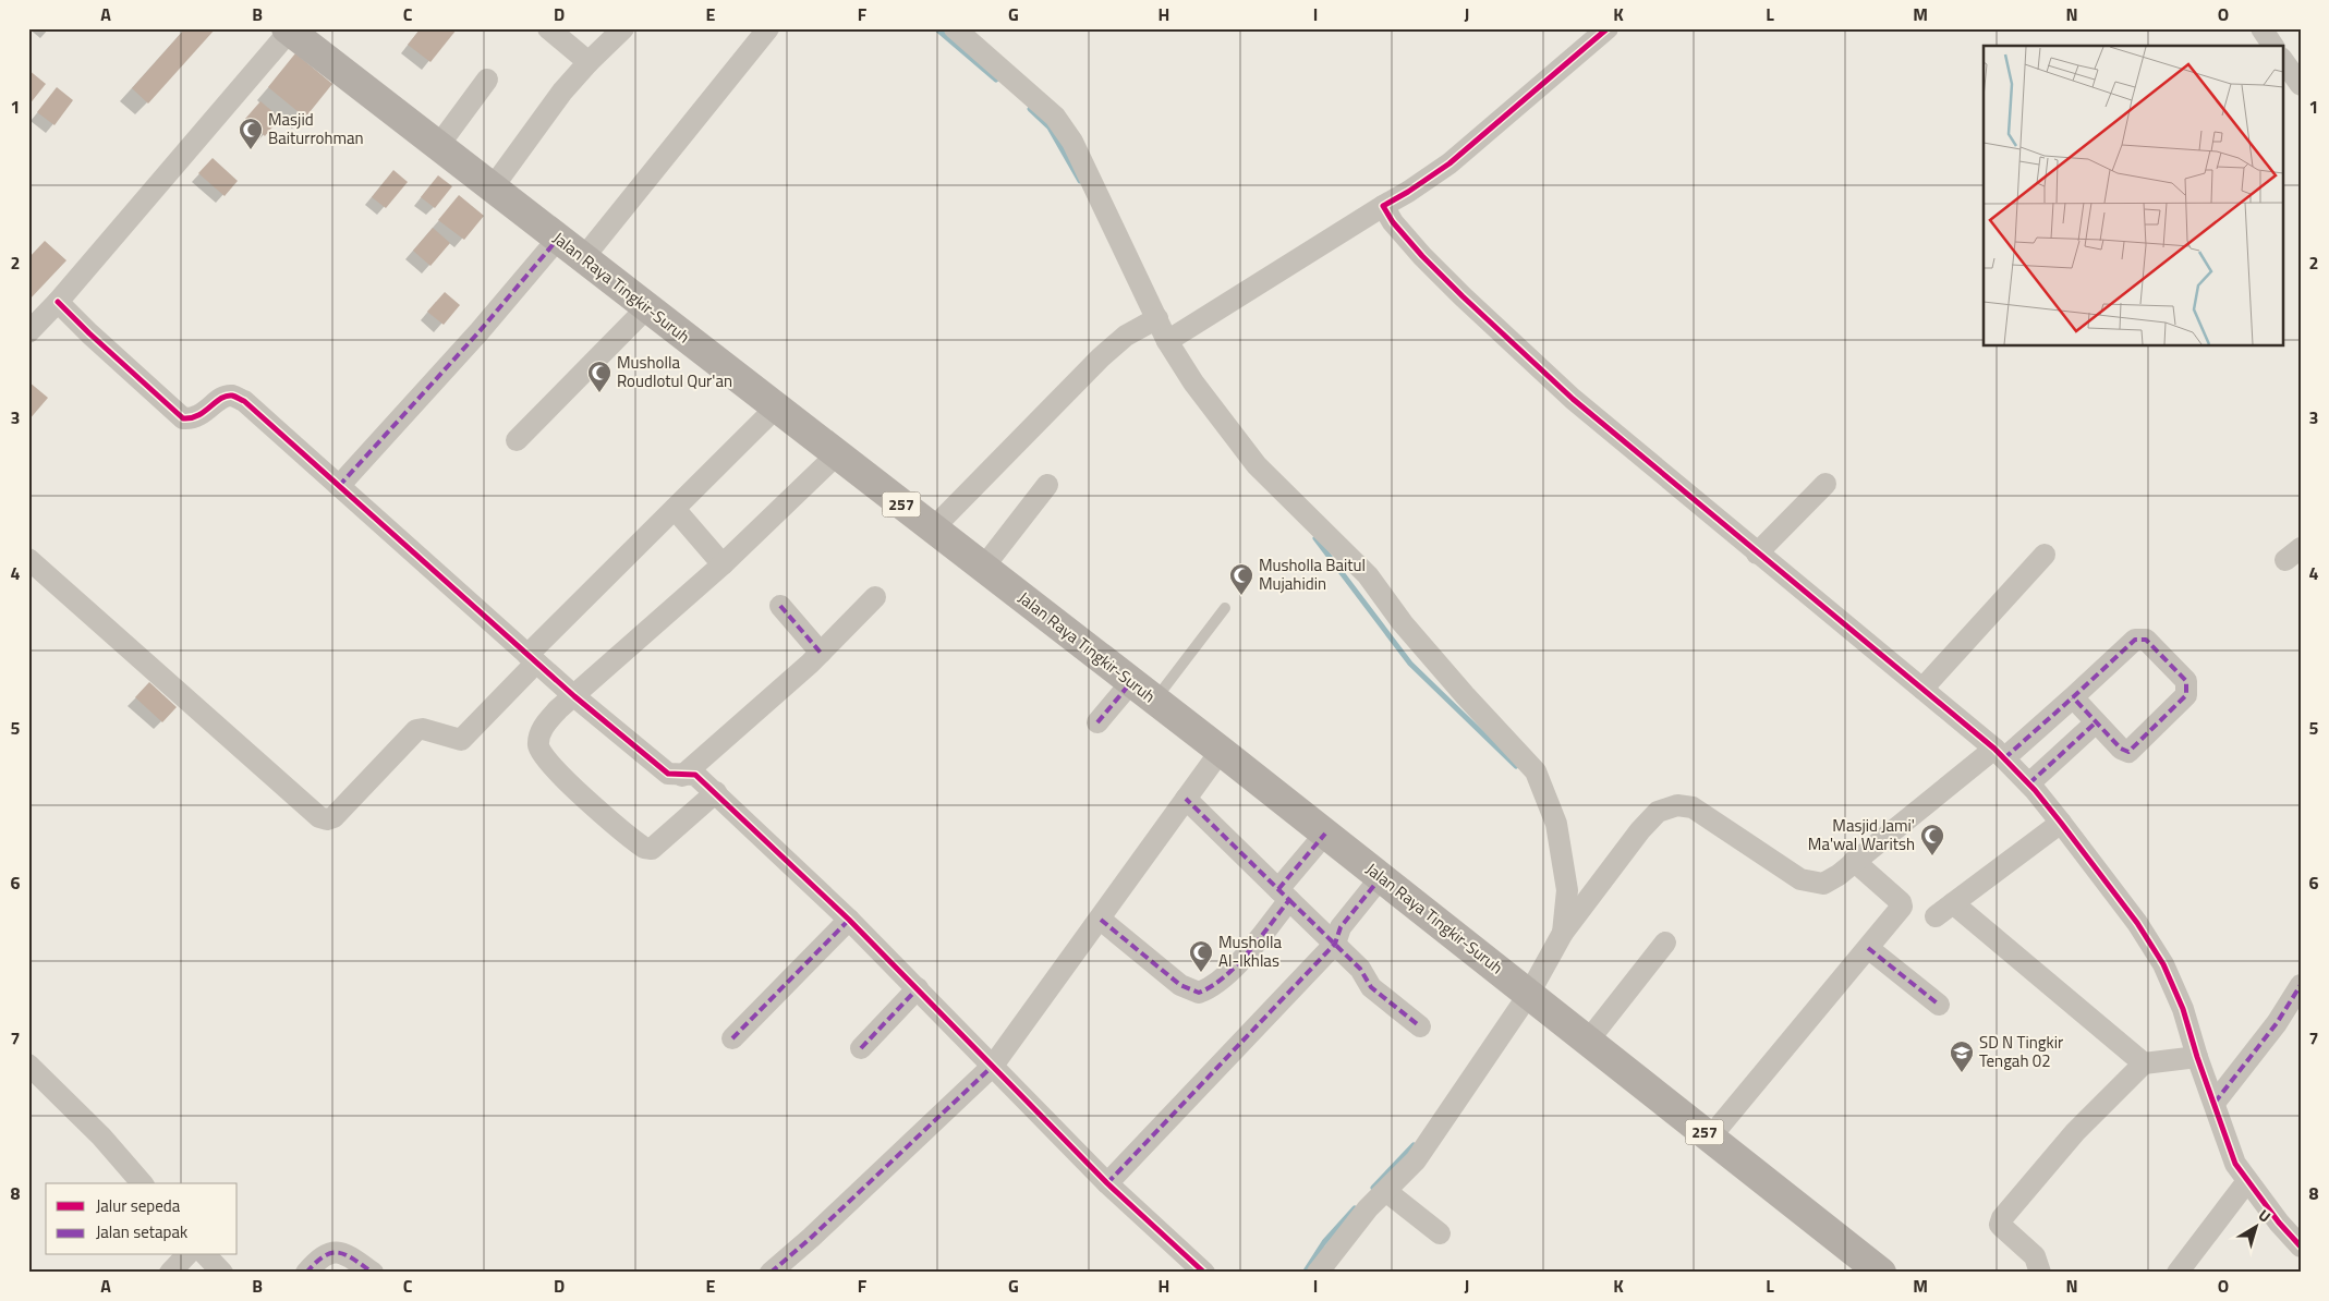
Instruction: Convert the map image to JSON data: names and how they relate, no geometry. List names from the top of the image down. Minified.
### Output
{"streets":{"main road":["Jalan Raya Tingkir-Suruh","257"]},"places":{"mosque":["Masjid Baiturrohman","Musholla Roudlotul Qur'an","Musholla Baitul Mujahidin","Masjid Jami' Ma'wal Waritsh","Musholla Al-Ikhlas"],"school or university":["SD N Tingkir Tengah 02"]},"legend":["Jalur sepeda","Jalan setapak"],"north":"top right","grid":{"columns":["A","B","C","D","E","F","G","H","I","J","K","L","M","N","O"],"rows":["1","2","3","4","5","6","7","8"]}}
